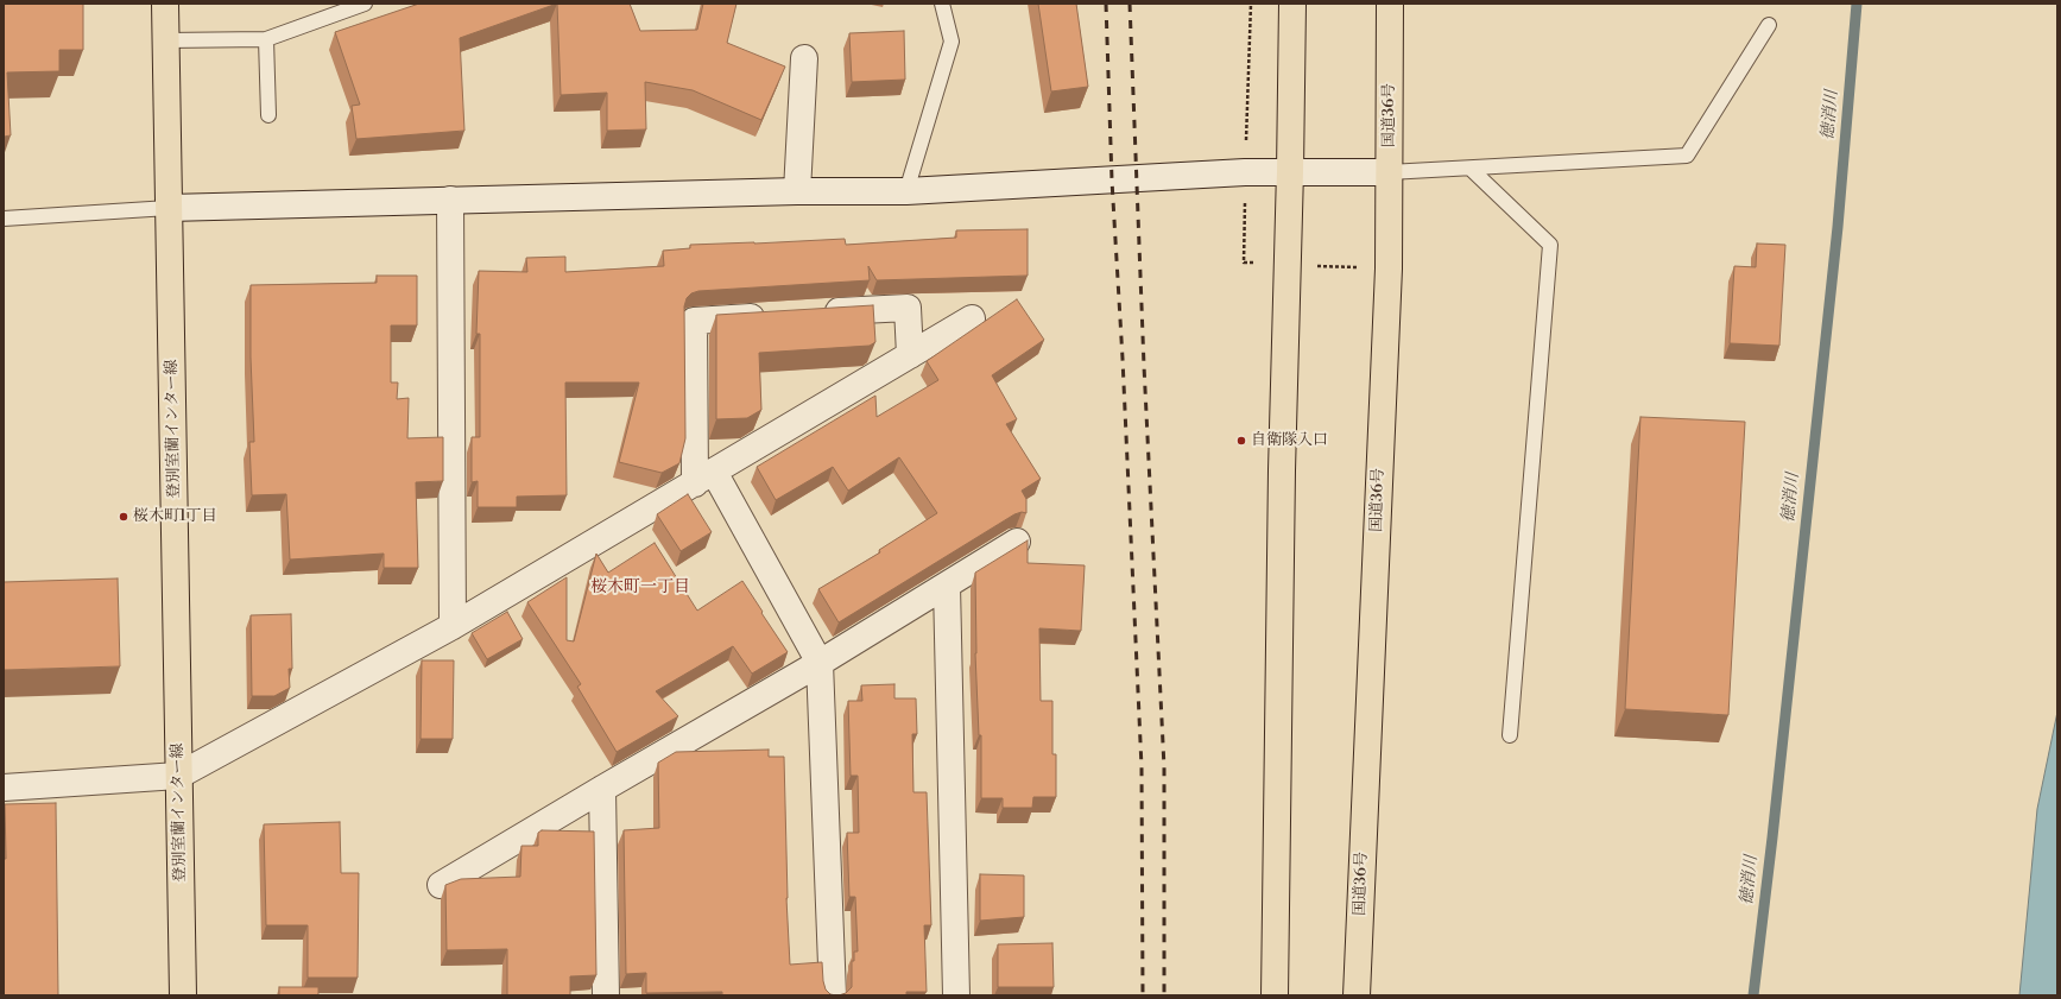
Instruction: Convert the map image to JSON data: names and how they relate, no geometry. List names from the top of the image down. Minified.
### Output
{"streets":{"main road":["国道36号","登別室蘭インター線"]},"districts":["桜木町一丁目"],"water":["徳消川"],"places":["自衛隊入口","桜木町1丁目"]}
